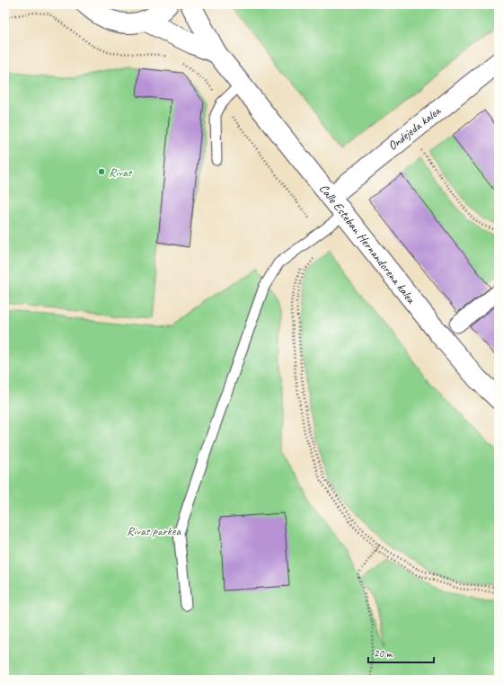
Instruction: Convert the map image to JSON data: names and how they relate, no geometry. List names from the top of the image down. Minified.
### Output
{"streets":{"street":["Ondejeda kalea","Calle Esteban Hernandorena kalea"]},"crossings":[["Ondejeda kalea","Calle Esteban Hernandorena kalea"]],"parks":["Rivas parkea"],"places":["Rivas"],"scale_bar":"20 m"}
